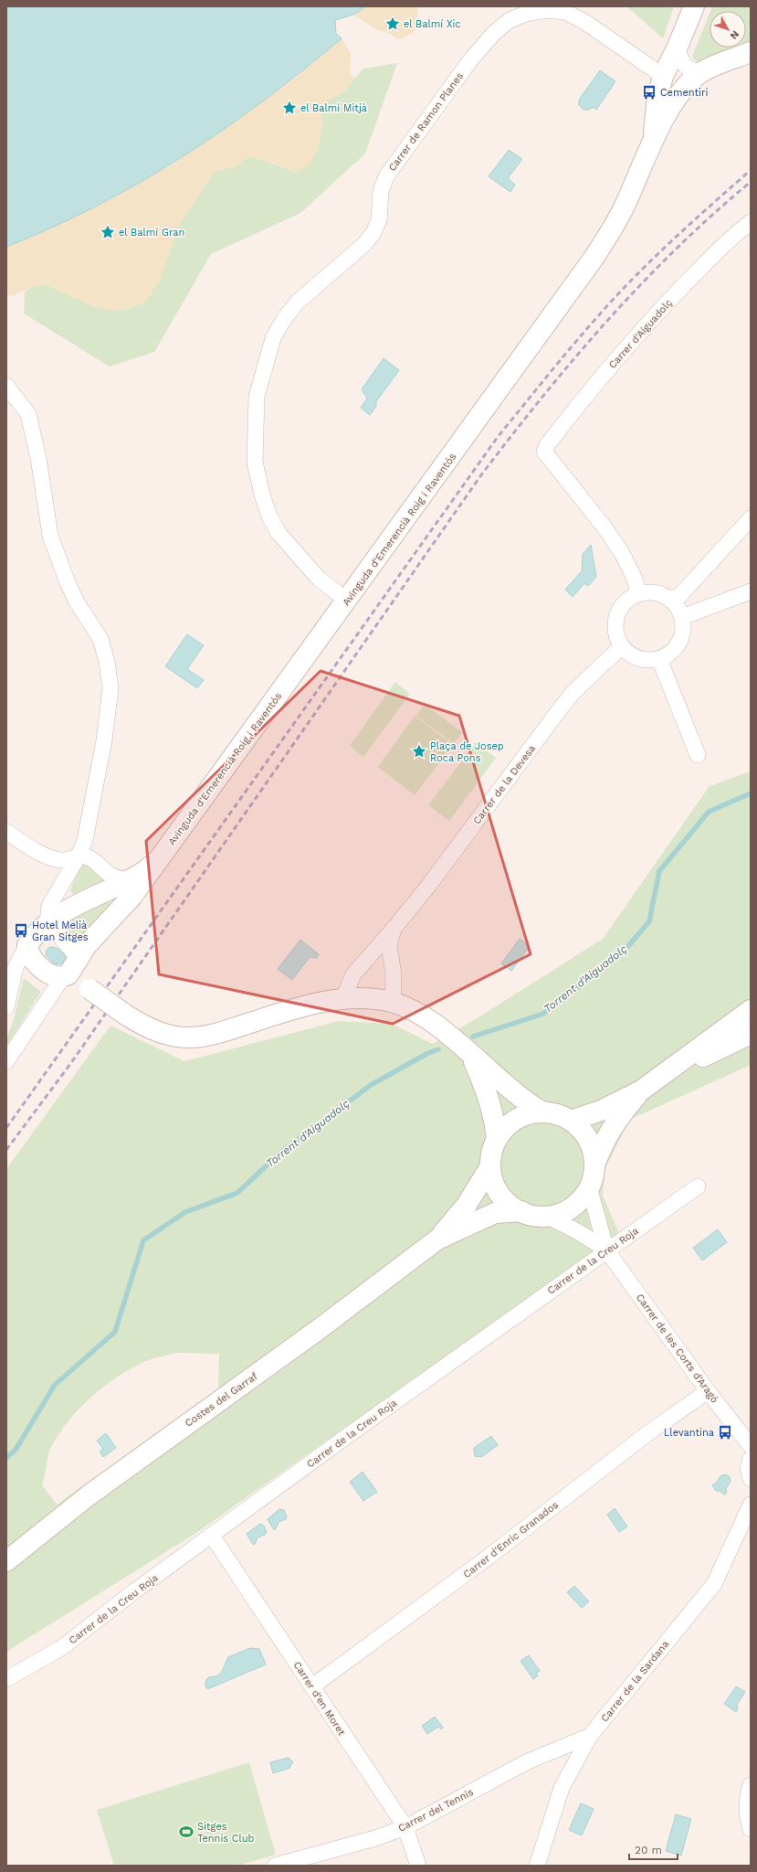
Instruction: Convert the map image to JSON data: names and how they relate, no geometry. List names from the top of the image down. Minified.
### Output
{"streets":{"street":["Carrer de Ramon Planes","Carrer d'Aiguadolç","Avinguda d'Emerencià Roig i Raventós","Carrer de la Devesa","Carrer de la Creu Roja","Carrer de les Corts d'Aragó","Costes del Garraf","Carrer d'Enric Granados","Carrer de la Sardana","Carrer d'en Moret","Carrer del Tennis"]},"crossings":[["Carrer de Ramon Planes","Avinguda d'Emerencià Roig i Raventós"],["Carrer d'Aiguadolç","Carrer de la Devesa"],["Carrer de la Creu Roja","Carrer de les Corts d'Aragó"],["Carrer de la Creu Roja","Carrer d'en Moret"],["Carrer de les Corts d'Aragó","Carrer d'Enric Granados"],["Carrer d'Enric Granados","Carrer d'en Moret"],["Carrer de la Sardana","Carrer del Tennis"],["Carrer d'en Moret","Carrer del Tennis"]],"water":["Torrent d'Aiguadolç"],"places":{"place":["el Balmí Xic","el Balmí Mitjà","el Balmí Gran","Plaça de Josep Roca Pons"],"bus stop":["Cementiri","Hotel Melià Gran Sitges","Llevantina"],"sports":["Sitges Tennis Club"]},"scale_bar":"20 m","north":"bottom right"}
